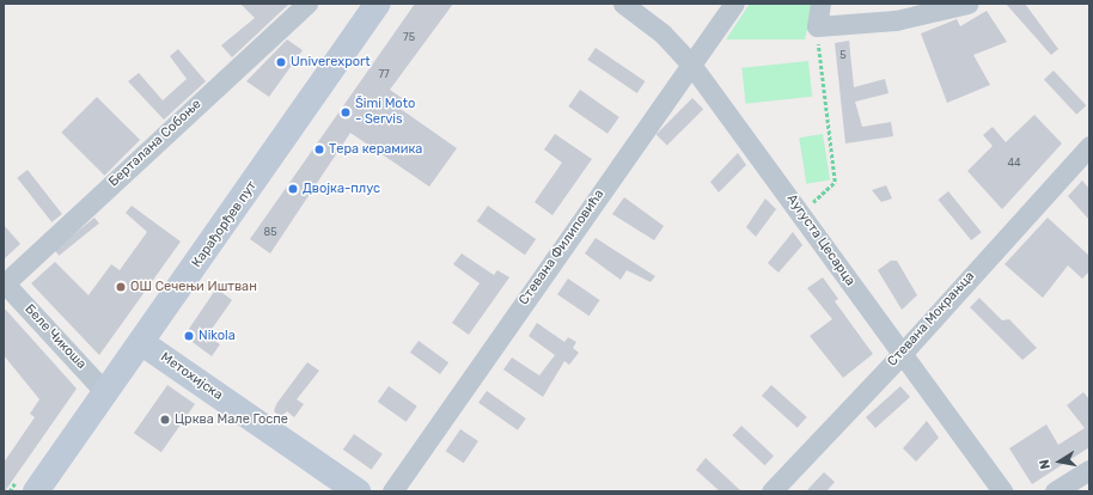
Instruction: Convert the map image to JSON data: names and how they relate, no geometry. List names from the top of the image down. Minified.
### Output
{"streets":{"main road":["Карађорђев пут","Метохијска"],"street":["Берталана Собоње","Аугуста Цесарца","Стевана Филиповића","Стевана Мокрањца","Беле Чикоша"]},"crossings":[["Берталана Собоње","Беле Чикоша"],["Карађорђев пут","Беле Чикоша"],["Карађорђев пут","Метохијска"],["Аугуста Цесарца","Стевана Филиповића"],["Аугуста Цесарца","Стевана Мокрањца"]],"places":["Univerexport","Šimi Moto - Servis","Тера керамика","Двојка-плус","ОШ Сечењи Иштван","Nikola","Црква Мале Госпе"],"house_numbers":["75","5","77","44","85"],"north":"left"}
